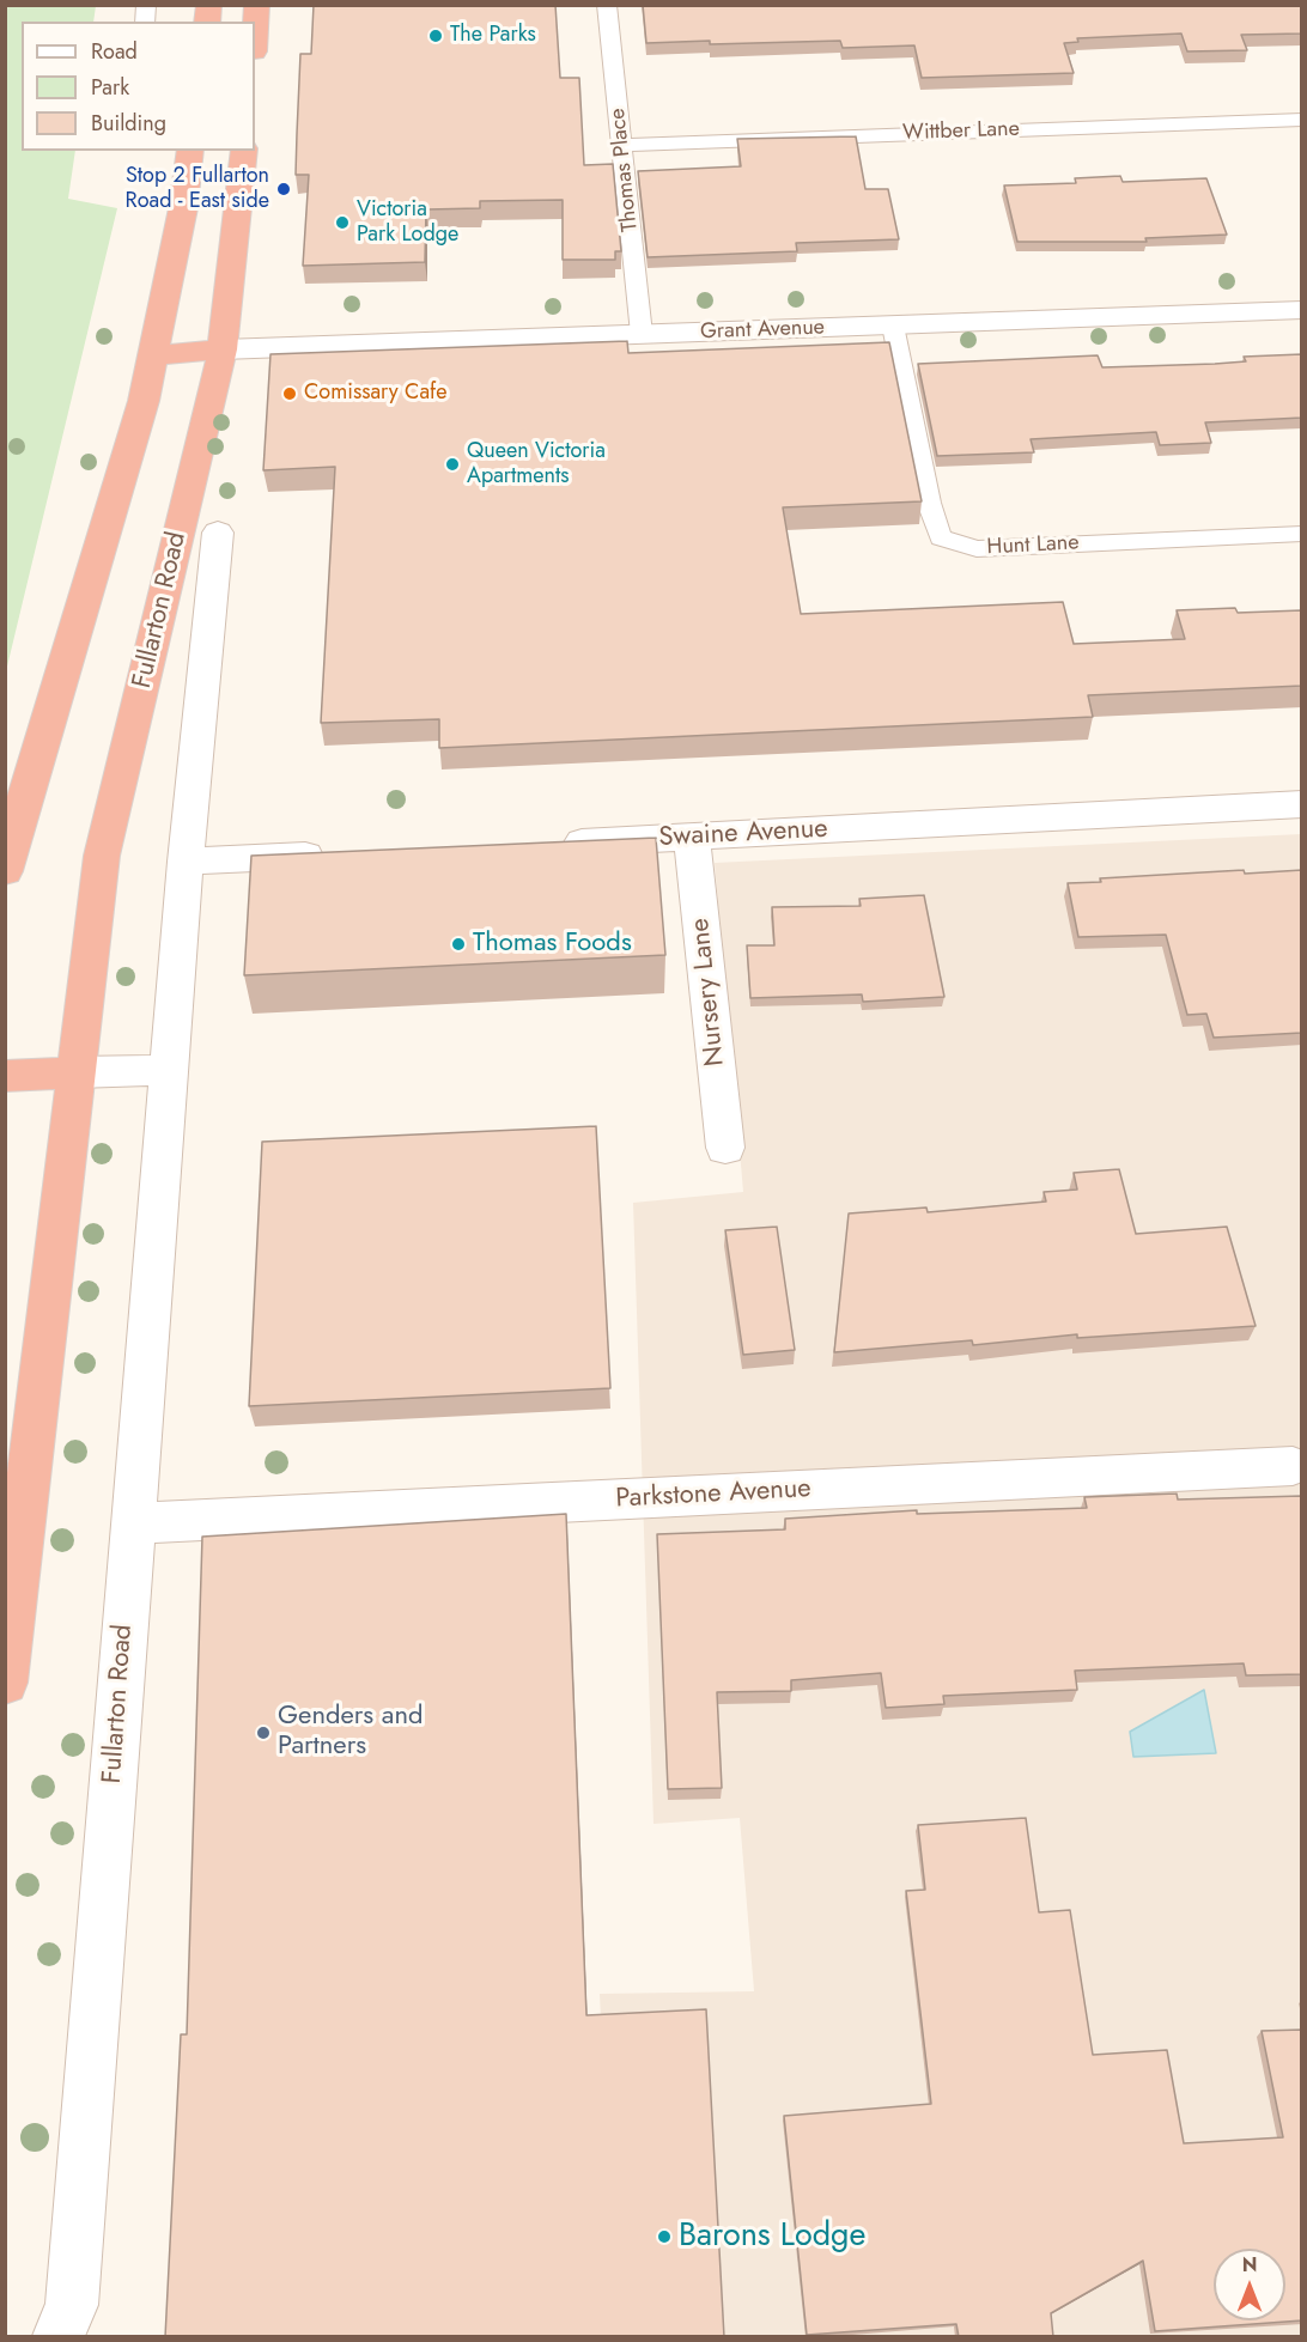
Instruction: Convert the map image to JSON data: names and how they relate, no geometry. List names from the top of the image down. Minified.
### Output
{"streets":{"highway":["Fullarton Road"],"street":["Grant Avenue","Swaine Avenue","Nursery Lane","Parkstone Avenue"],"lane":["Wittber Lane","Thomas Place","Hunt Lane"]},"crossings":[["Wittber Lane","Thomas Place"],["Thomas Place","Grant Avenue"],["Grant Avenue","Hunt Lane"],["Grant Avenue","Fullarton Road"],["Fullarton Road","Parkstone Avenue"],["Swaine Avenue","Nursery Lane"]],"places":["The Parks","Stop 2 Fullarton Road - East side","Victoria Park Lodge","Comissary Cafe","Queen Victoria Apartments","Thomas Foods","Genders and Partners","Barons Lodge"],"legend":["Road","Park","Building"],"north":"top"}
